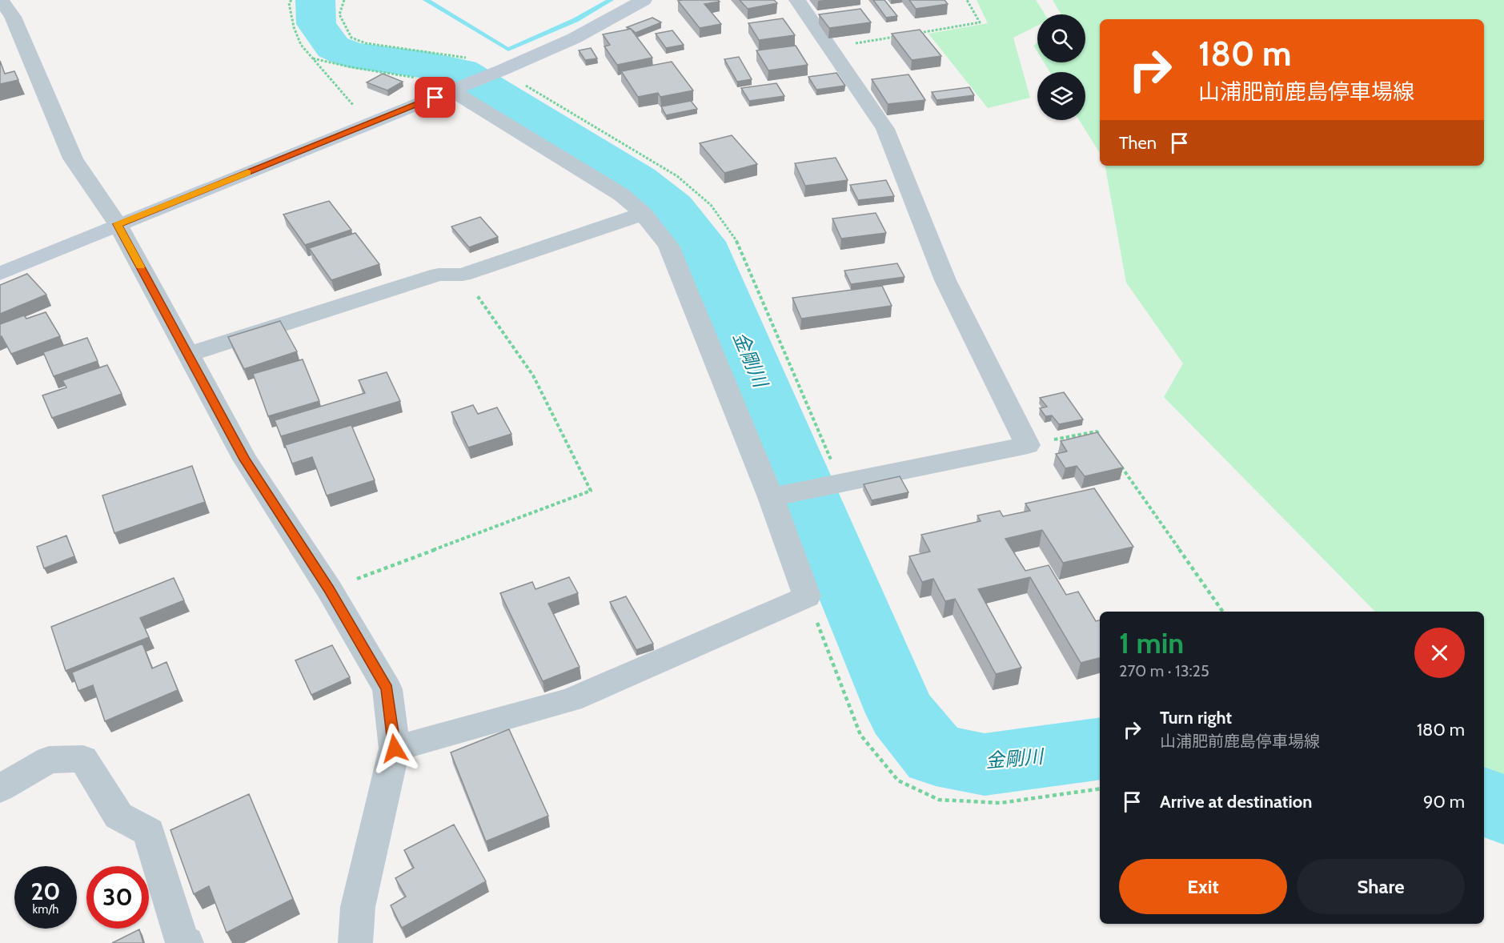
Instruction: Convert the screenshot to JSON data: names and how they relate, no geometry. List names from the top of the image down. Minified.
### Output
{"water":["金剛川"],"page":{"turn":["180 m","山浦肥前鹿島停車場線"],"then":"Then","heading":["1 min","270 m · 13:25"],"list":[{"name":"Turn right","note":"山浦肥前鹿島停車場線","value":"180 m"},{"name":"Arrive at destination","value":"90 m"}],"buttons":["Exit","Share"],"speed":"20 km/h","limit":"30"}}
